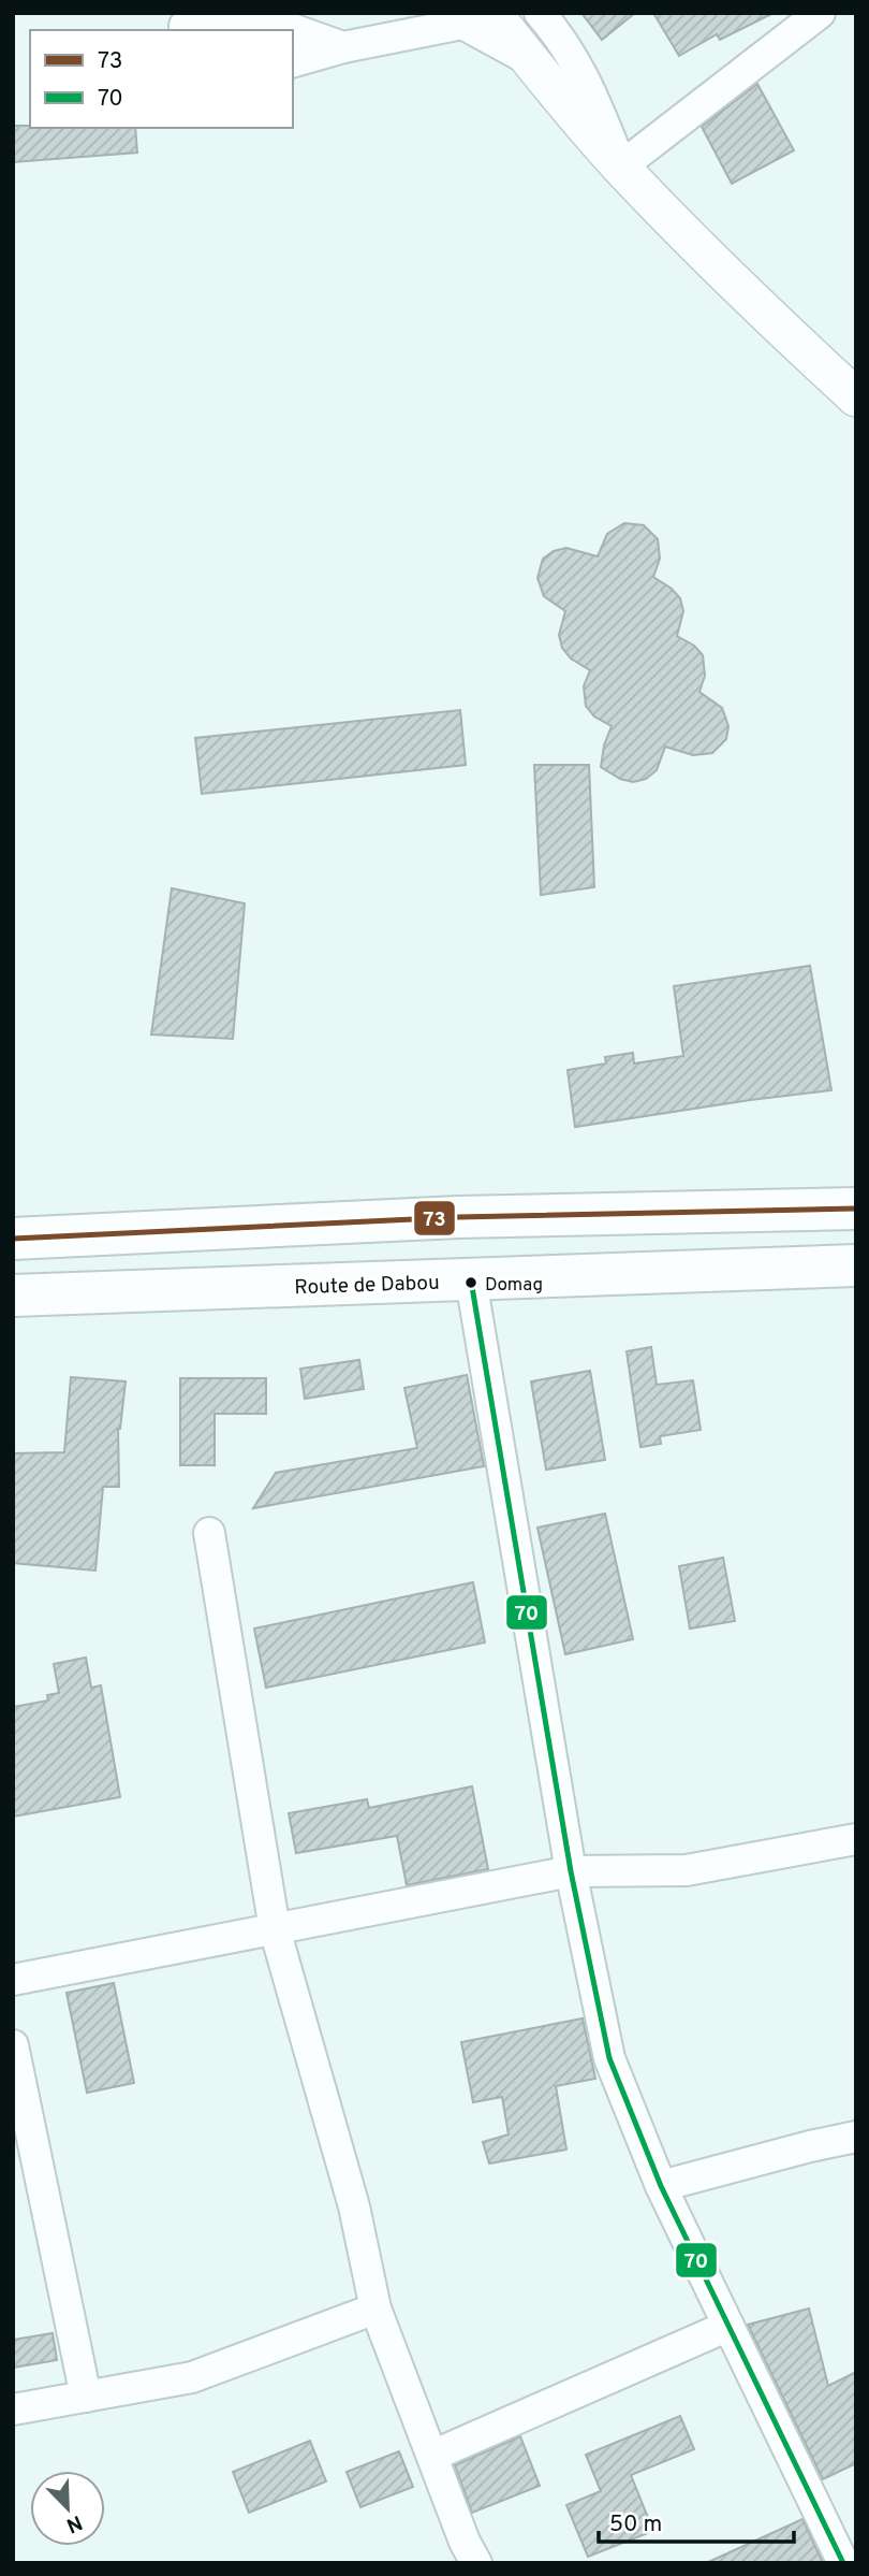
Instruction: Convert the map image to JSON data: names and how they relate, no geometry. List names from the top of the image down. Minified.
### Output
{"streets":{"main road":["Route de Dabou"]},"places":["Domag"],"lines":["transit line 73","transit line 70"],"legend":["73","70"],"scale_bar":"50 m","north":"bottom right"}
